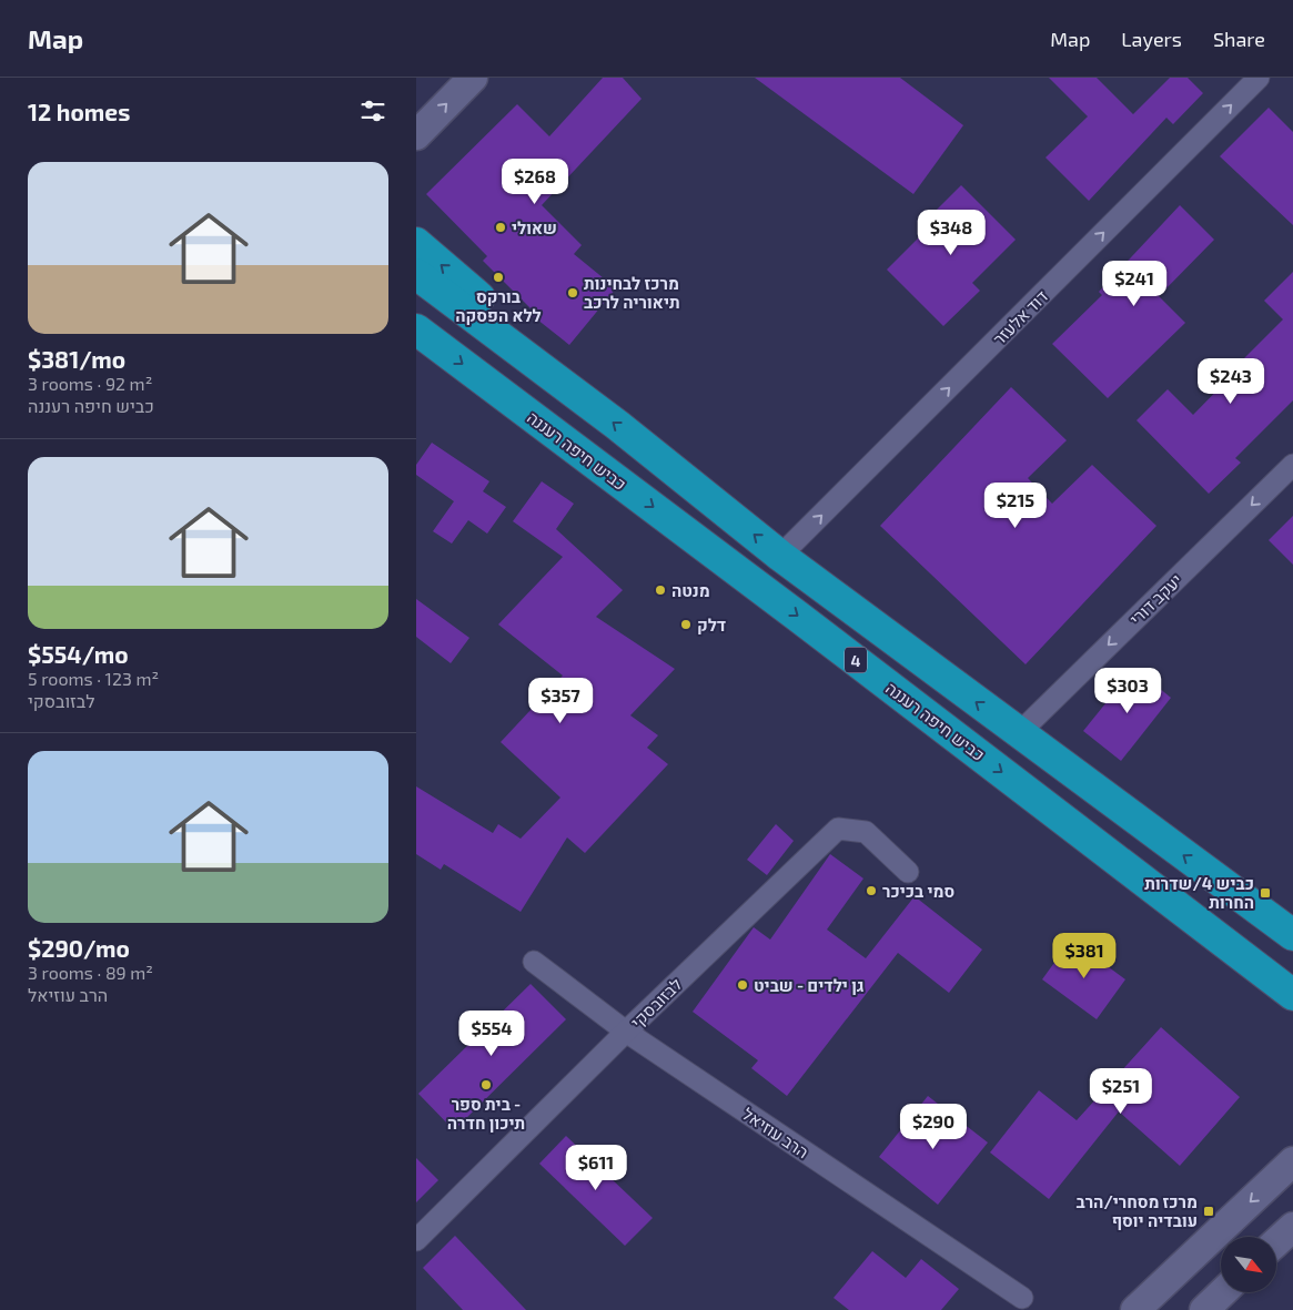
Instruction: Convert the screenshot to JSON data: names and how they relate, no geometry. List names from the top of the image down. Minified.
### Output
{"streets":{"highway":["כביש חיפה רעננה","4"],"street":["דוד אלעזר","יעקב דורי","לבזובסקי","הרב עוזיאל"]},"crossings":[["דוד אלעזר","4"],["יעקב דורי","4"],["לבזובסקי","הרב עוזיאל"]],"one_way":["דוד אלעזר","יעקב דורי"],"places":{"other":["שאולי","בורקס ללא הפסקה","מרכז לבחינות תיאוריה לרכב","מנטה","דלק","סמי בכיכר","גן ילדים - שביט","בית ספר - תיכון חדרה"],"transit":["כביש 4/שדרות החרות","מרכז מסחרי/הרב עובדיה יוסף"]},"north":"bottom right","page":{"header":"Map","nav":["Map","Layers","Share"],"heading":"12 homes","list":[{"name":"$381/mo","note":"3 rooms · 92 m² · כביש חיפה רעננה"},{"name":"$554/mo","note":"5 rooms · 123 m² · לבזובסקי"},{"name":"$290/mo","note":"3 rooms · 89 m² · הרב עוזיאל"}],"price":["$268","$348","$241","$243","$215","$303","$357","$381","$554","$251","$290","$611"]}}
